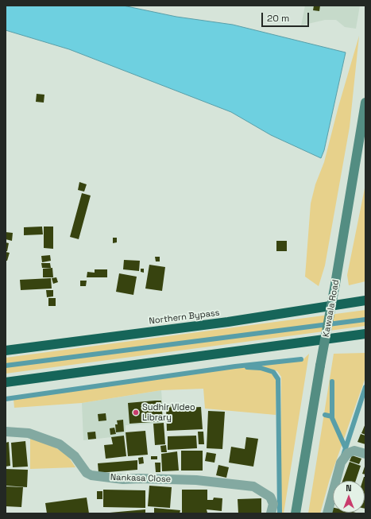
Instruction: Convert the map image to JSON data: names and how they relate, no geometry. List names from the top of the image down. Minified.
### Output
{"streets":{"highway":["Northern Bypass"],"street":["Kawaala Road","Nankasa Close"]},"places":["Sudhir Video Library"],"scale_bar":"20 m","north":"top"}
